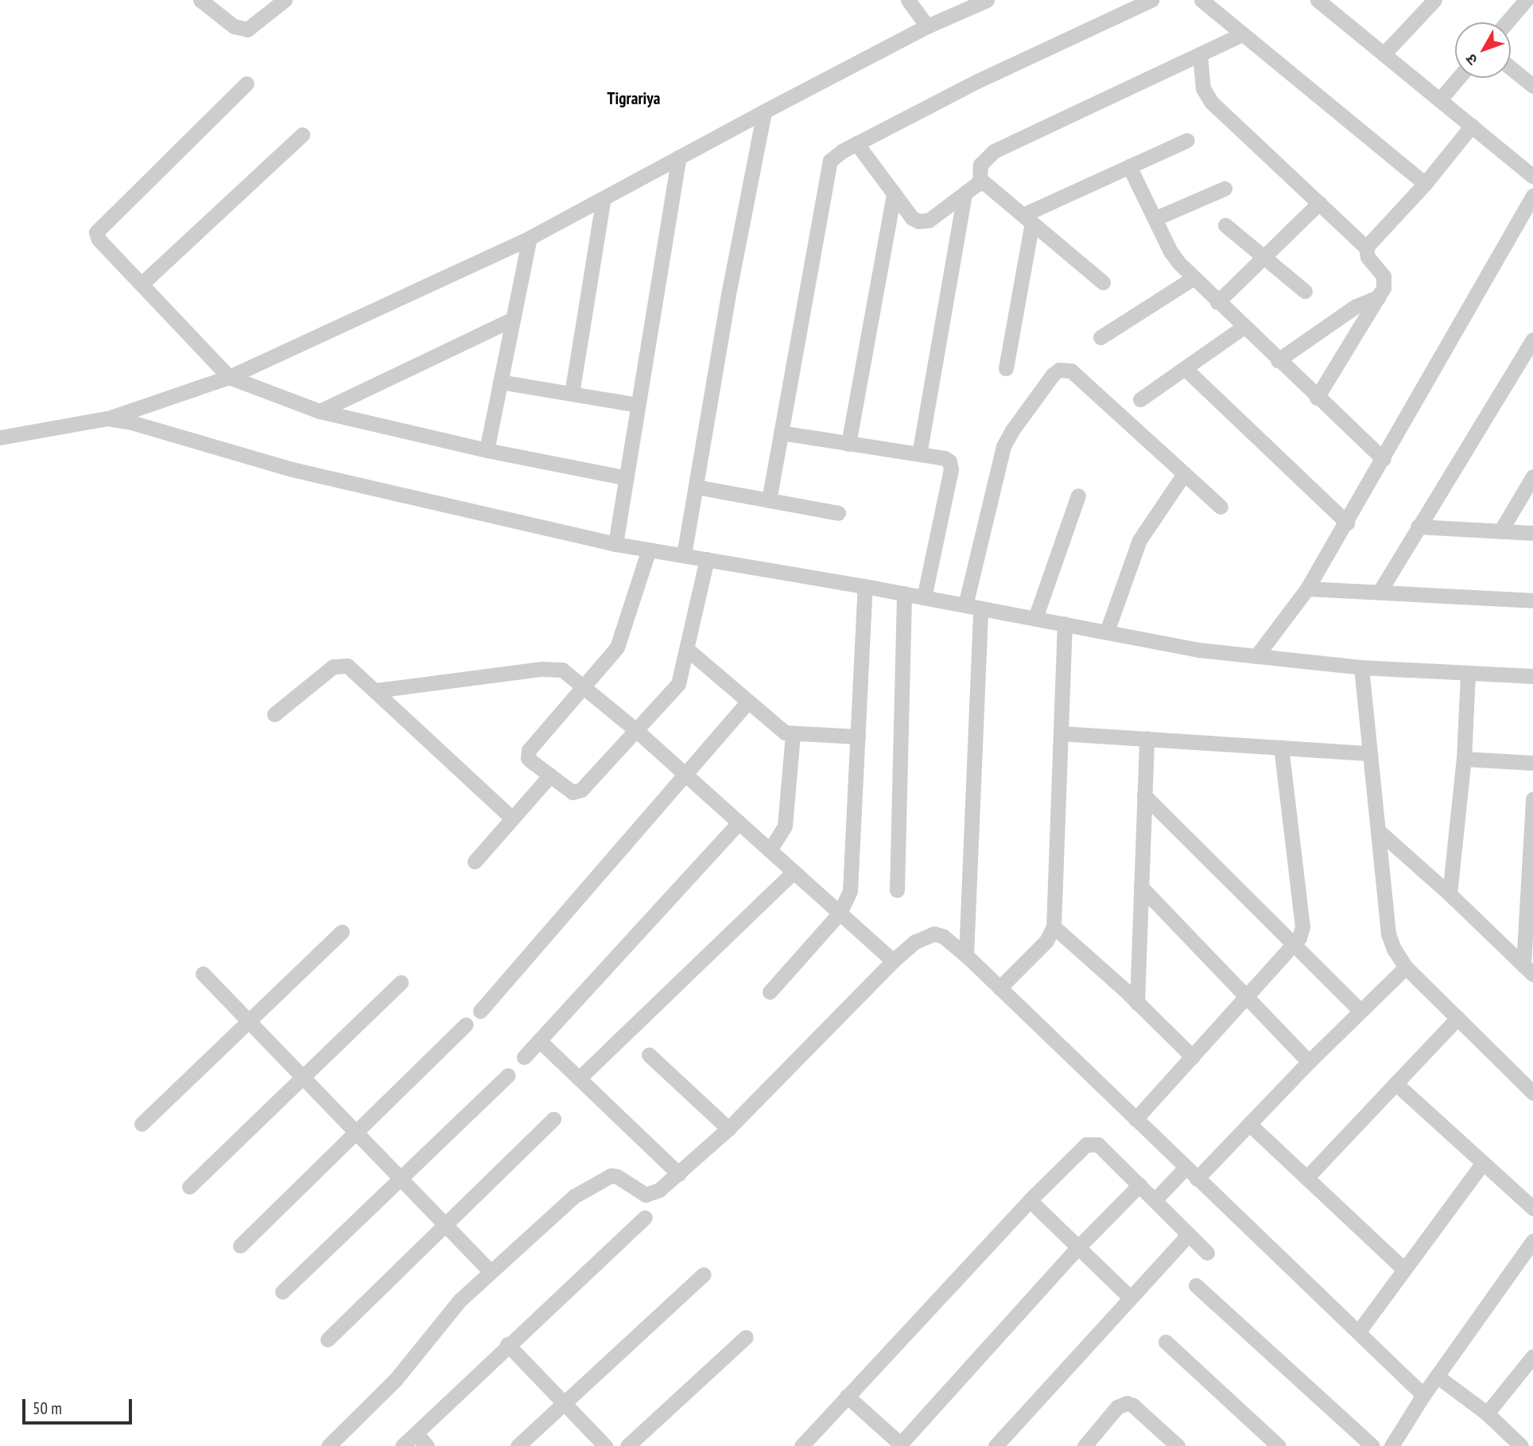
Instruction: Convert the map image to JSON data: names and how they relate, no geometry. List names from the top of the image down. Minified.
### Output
{"districts":["Tigrariya"],"scale_bar":"50 m","north":"bottom left"}
